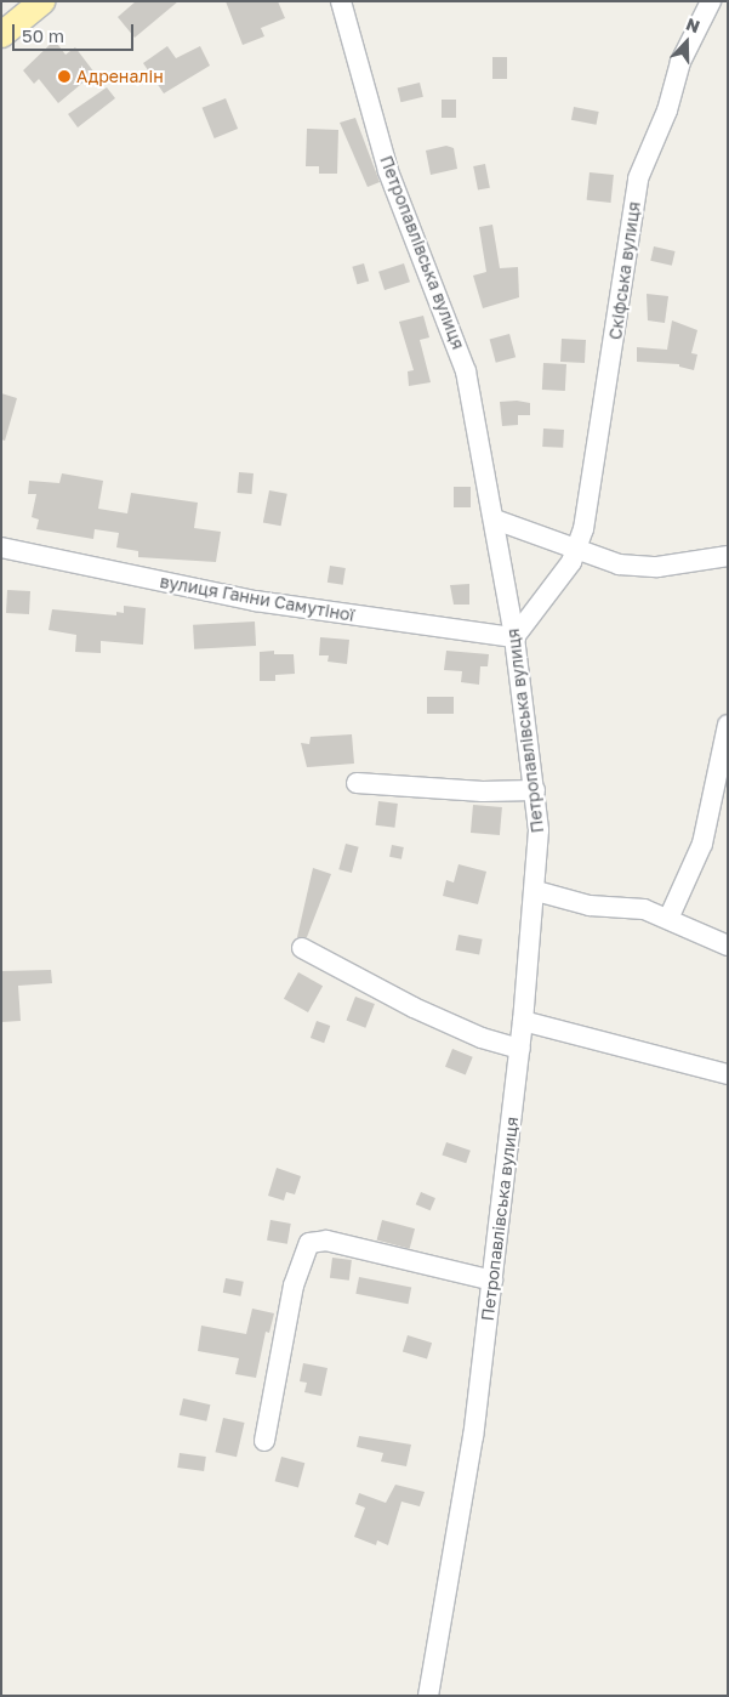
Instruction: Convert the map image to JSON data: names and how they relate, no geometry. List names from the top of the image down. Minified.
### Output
{"streets":{"street":["Петропавлівська вулиця","Скіфська вулиця","вулиця Ганни Самутіної"]},"crossings":[["Петропавлівська вулиця","вулиця Ганни Самутіної"]],"places":["Адреналін"],"scale_bar":"50 m","north":"top"}
